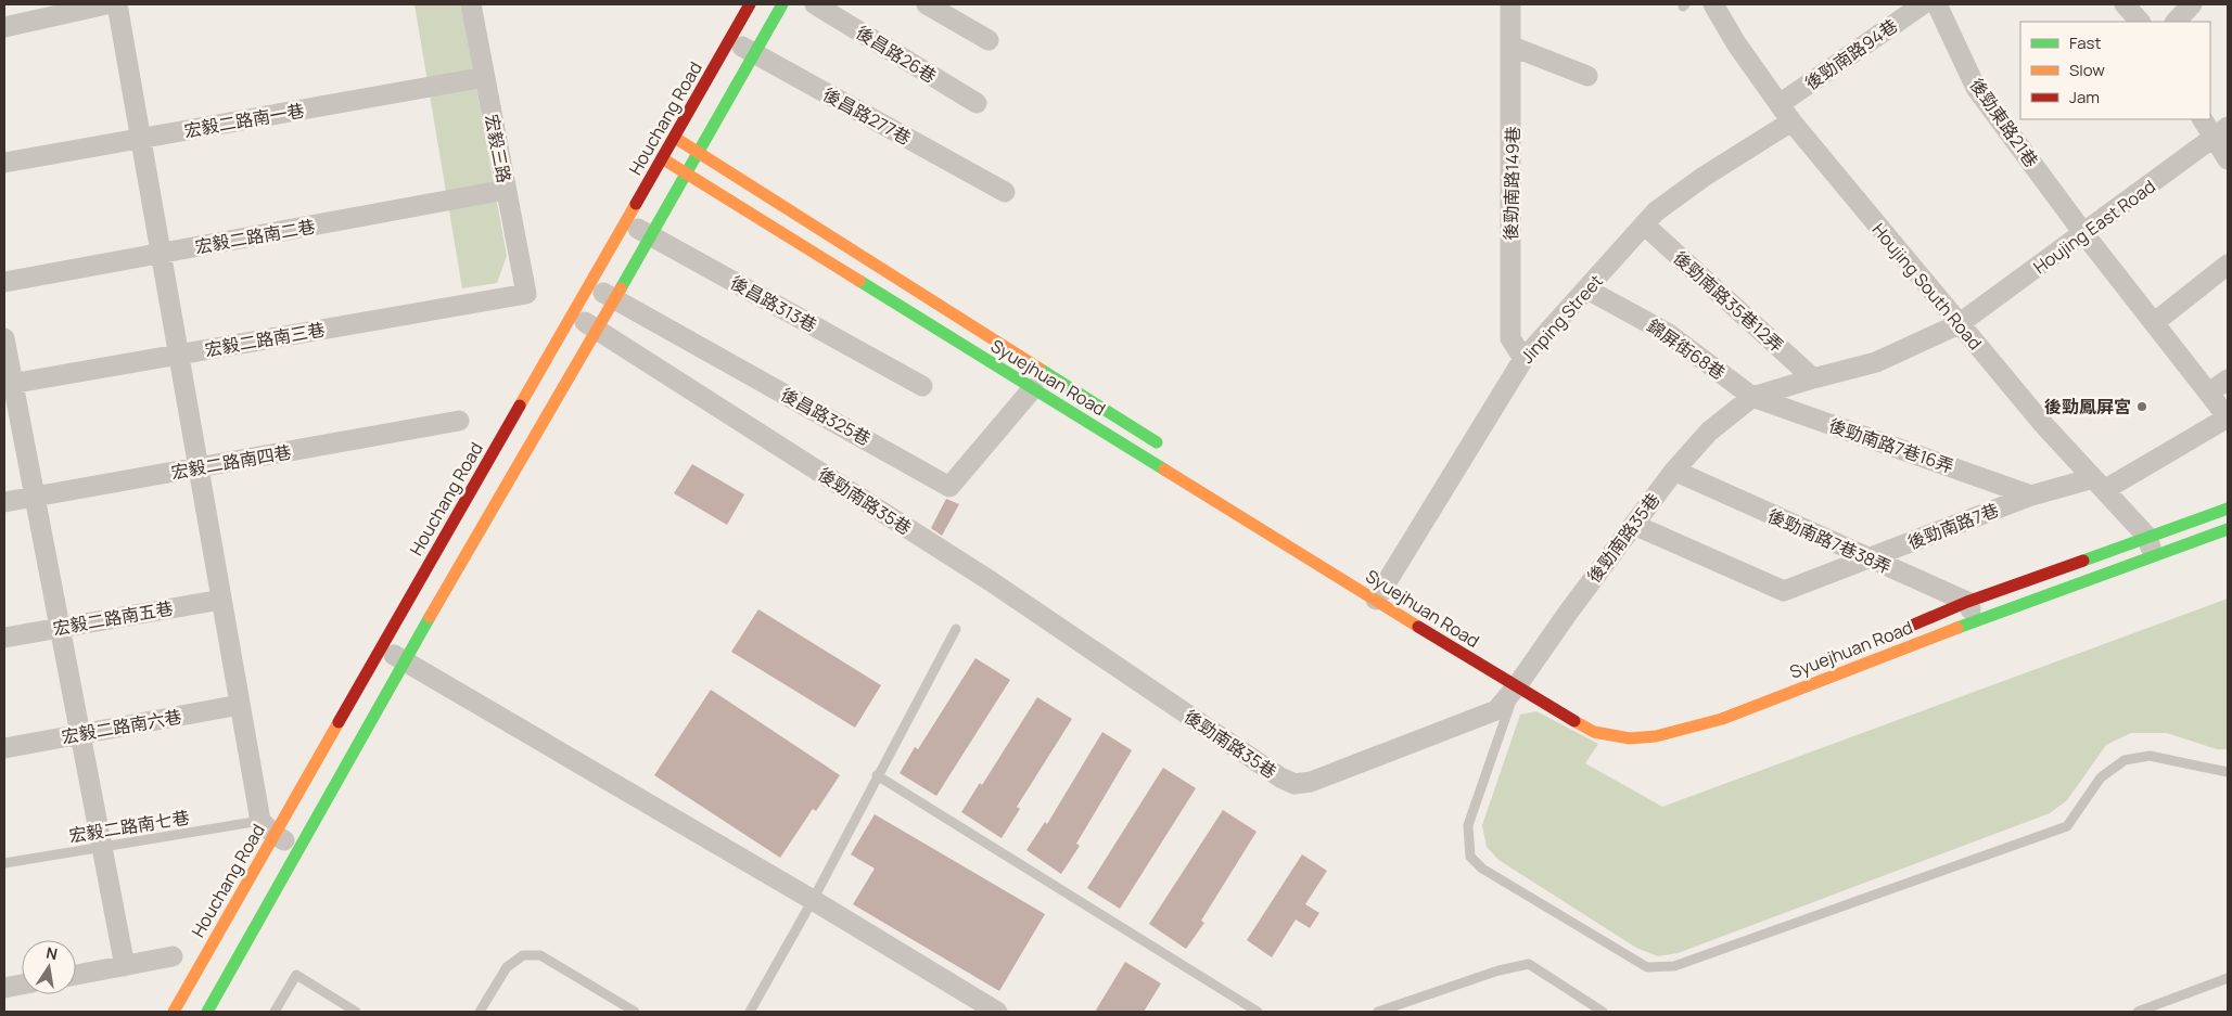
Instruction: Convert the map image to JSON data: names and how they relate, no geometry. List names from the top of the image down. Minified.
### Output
{"streets":{"street":["後昌路26巷","後勁南路94巷","後昌路277巷","Houchang Road","宏毅二路南一巷","後勁東路21巷","宏毅三路","後勁南路149巷","Houjing East Road","宏毅二路南二巷","Houjing South Road","後勁南路35巷12弄","後昌路313巷","Jinping Street","宏毅二路南三巷","錦屏街68巷","Syuejhuan Road","後昌路325巷","後勁南路7巷16弄","宏毅二路南四巷","後勁南路35巷","後勁南路7巷","後勁南路7巷38弄","宏毅二路南五巷","宏毅二路南六巷"],"lane":["宏毅二路南七巷"]},"crossings":[["後勁南路94巷","Houjing South Road"],["後昌路277巷","Houchang Road"],["Houchang Road","後昌路313巷"],["Houchang Road","Syuejhuan Road"],["Houchang Road","後昌路325巷"],["Houchang Road","後勁南路35巷"],["Houchang Road","宏毅二路南七巷"],["宏毅二路南一巷","宏毅三路"],["後勁東路21巷","Houjing East Road"],["後勁東路21巷","後勁南路7巷"],["宏毅三路","宏毅二路南二巷"],["宏毅三路","宏毅二路南三巷"],["後勁南路149巷","Jinping Street"],["Houjing East Road","Houjing South Road"],["Houjing East Road","後勁南路35巷"],["Houjing South Road","Jinping Street"],["Houjing South Road","Syuejhuan Road"],["Houjing South Road","後勁南路35巷"],["Houjing South Road","後勁南路7巷"],["後勁南路35巷12弄","Jinping Street"],["後勁南路35巷12弄","後勁南路35巷"],["Jinping Street","錦屏街68巷"],["Jinping Street","Syuejhuan Road"],["錦屏街68巷","後勁南路7巷16弄"],["錦屏街68巷","後勁南路35巷"],["Syuejhuan Road","後昌路325巷"],["Syuejhuan Road","後勁南路35巷"],["Syuejhuan Road","後勁南路7巷38弄"],["後勁南路7巷16弄","後勁南路35巷"],["後勁南路7巷16弄","後勁南路7巷"],["後勁南路35巷","後勁南路7巷"],["後勁南路35巷","後勁南路7巷38弄"],["後勁南路7巷","後勁南路7巷38弄"]],"places":["後勁鳳屏宮"],"legend":["Fast","Slow","Jam"],"north":"top"}
